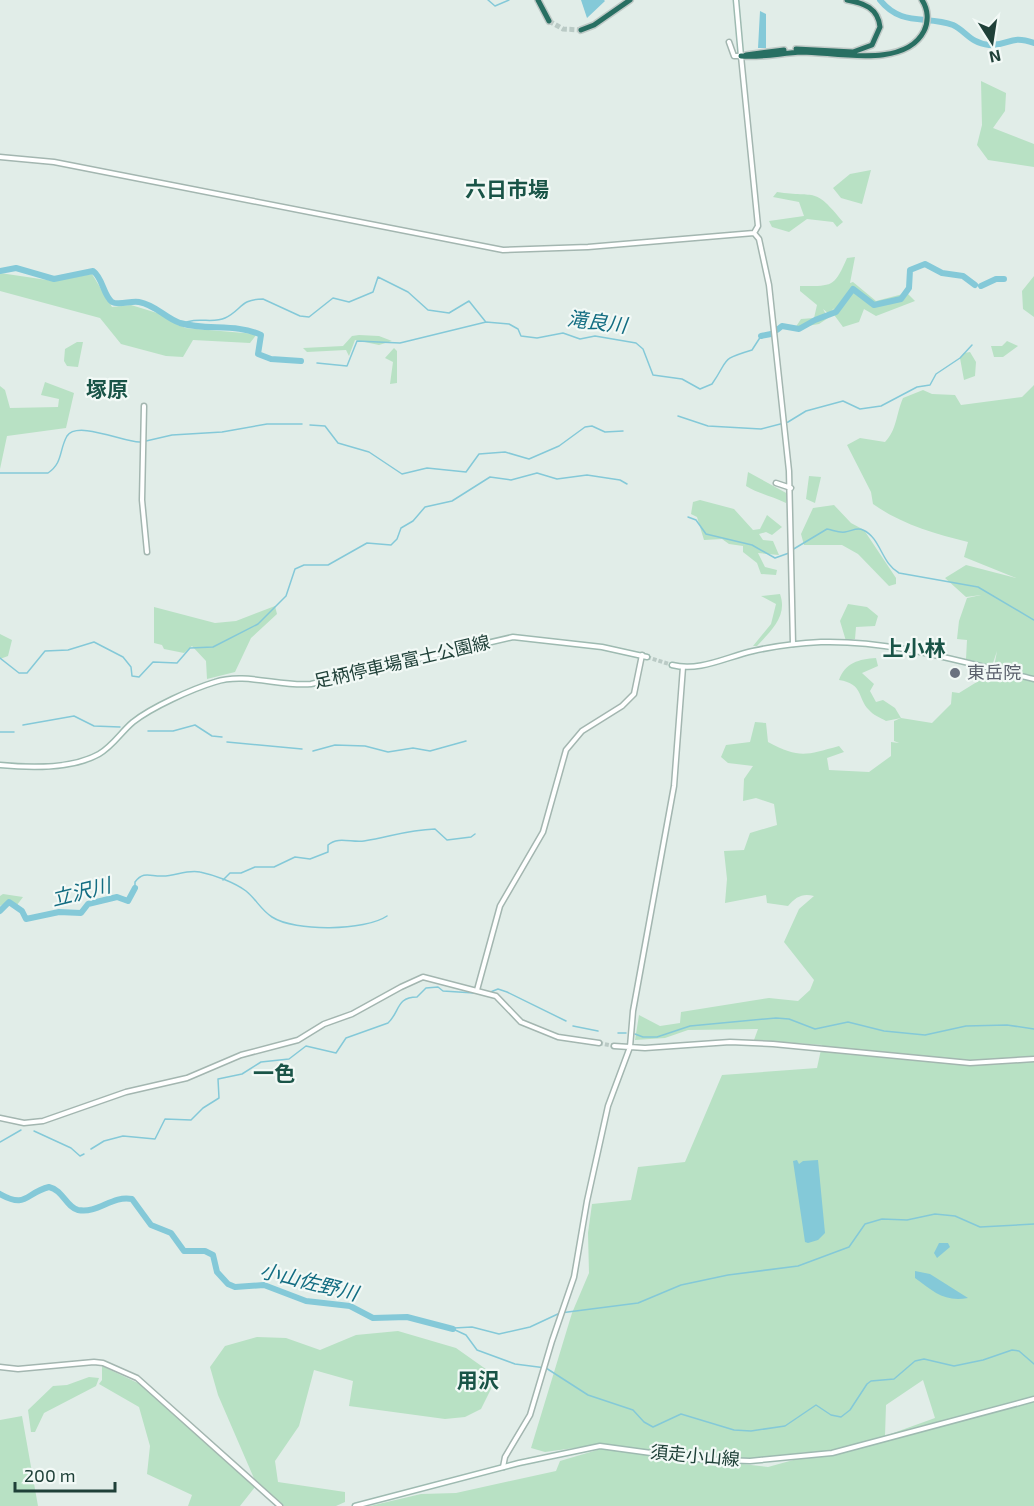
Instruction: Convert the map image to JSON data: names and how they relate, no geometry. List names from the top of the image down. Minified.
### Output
{"streets":{"street":["足柄停車場富士公園線","須走小山線"]},"districts":["六日市場","塚原","上小林","一色","用沢"],"water":["滝良川","立沢川","小山佐野川"],"places":["東岳院"],"scale_bar":"200 m","north":"bottom"}
